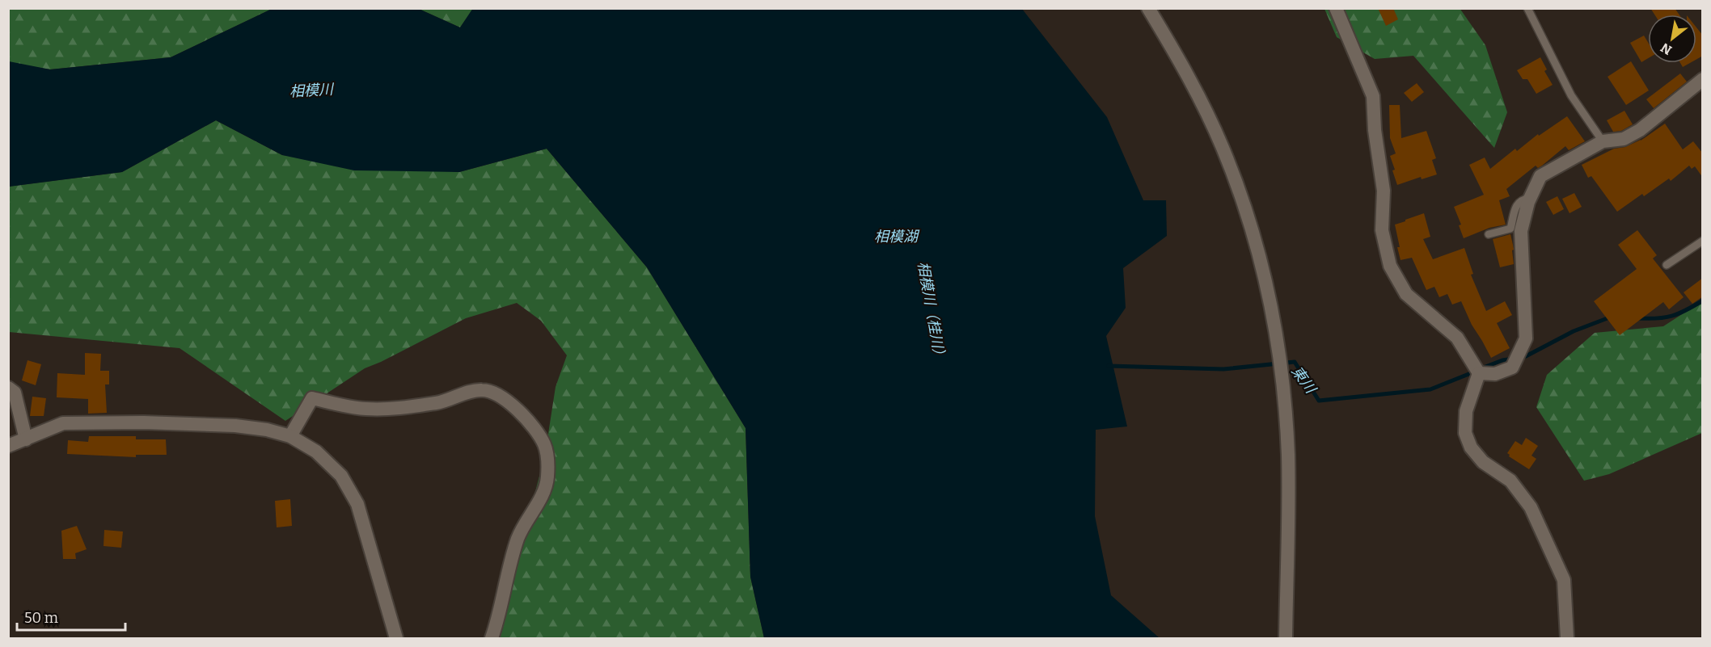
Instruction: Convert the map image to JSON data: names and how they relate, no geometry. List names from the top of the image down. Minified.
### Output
{"water":["相模川","相模湖","相模川（桂川）","東川"],"scale_bar":"50 m","north":"bottom left"}
